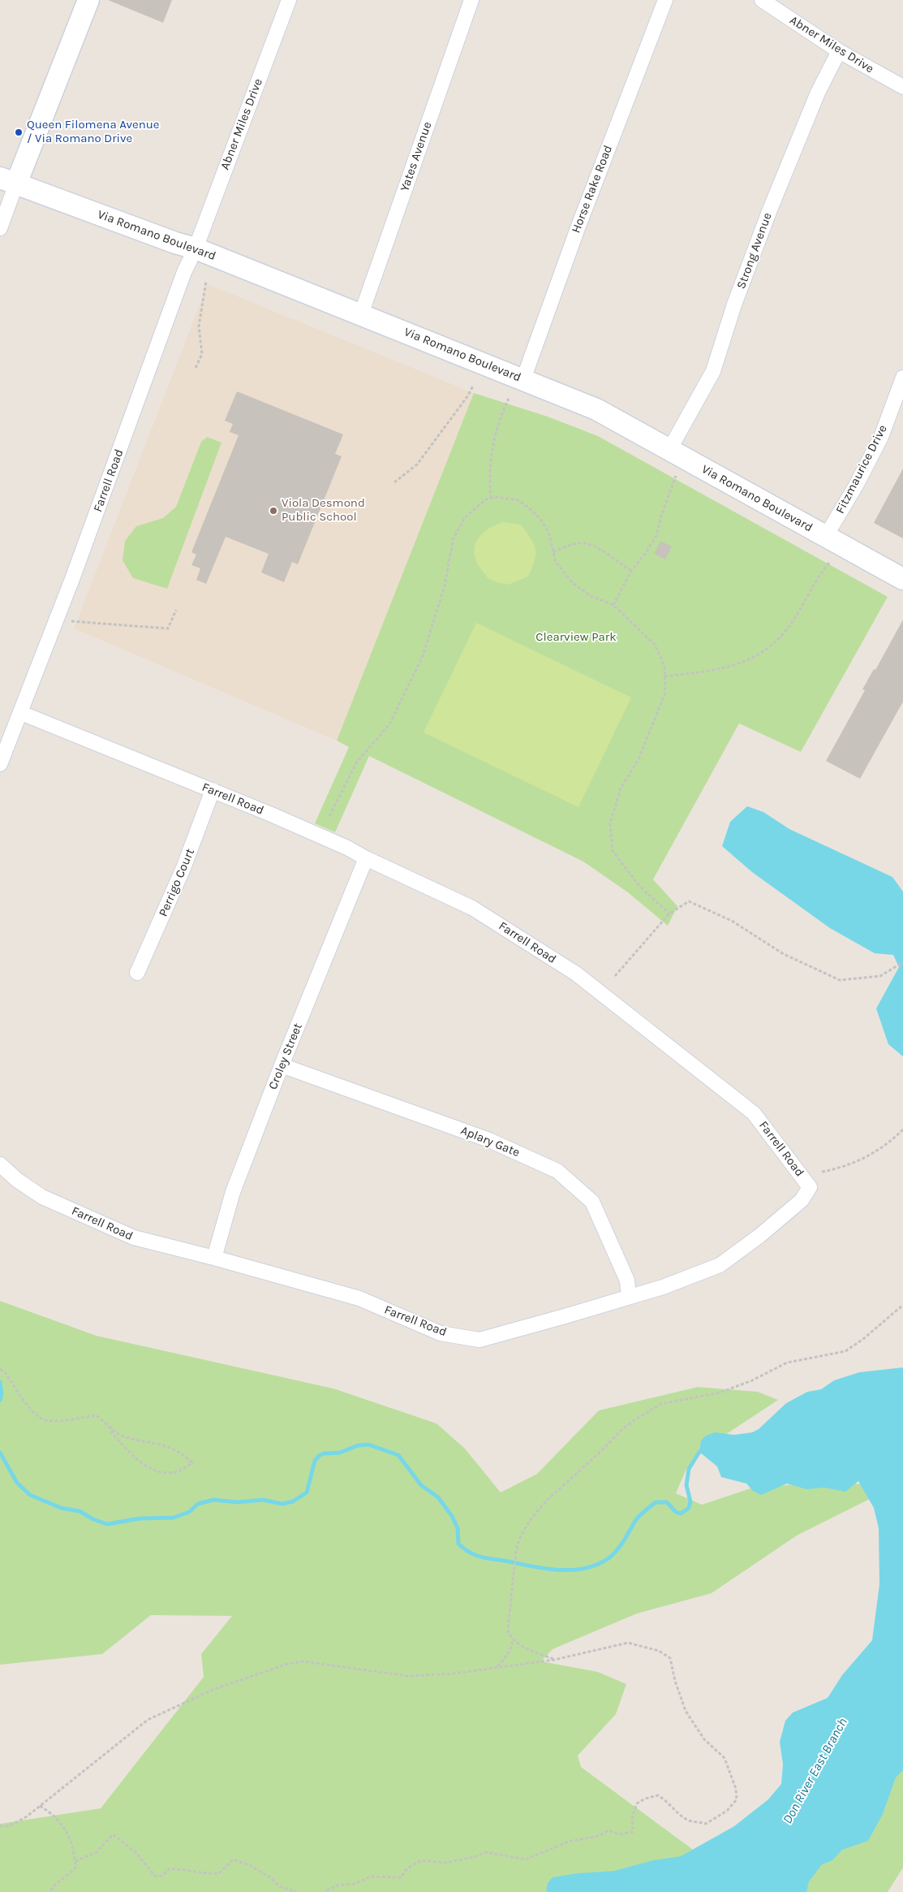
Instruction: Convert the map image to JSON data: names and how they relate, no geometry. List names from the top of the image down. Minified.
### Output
{"streets":{"street":["Abner Miles Drive","Yates Avenue","Horse Rake Road","Via Romano Boulevard","Strong Avenue","Fitzmaurice Drive","Farrell Road","Perrigo Court","Croley Street","Aplary Gate"]},"crossings":[["Abner Miles Drive","Via Romano Boulevard"],["Abner Miles Drive","Strong Avenue"],["Abner Miles Drive","Farrell Road"],["Yates Avenue","Via Romano Boulevard"],["Horse Rake Road","Via Romano Boulevard"],["Via Romano Boulevard","Strong Avenue"],["Via Romano Boulevard","Fitzmaurice Drive"],["Via Romano Boulevard","Farrell Road"],["Farrell Road","Perrigo Court"],["Farrell Road","Croley Street"],["Farrell Road","Aplary Gate"],["Croley Street","Aplary Gate"]],"water":["Don River East Branch"],"parks":["Clearview Park"],"places":["Queen Filomena Avenue / Via Romano Drive","Viola Desmond Public School"]}
